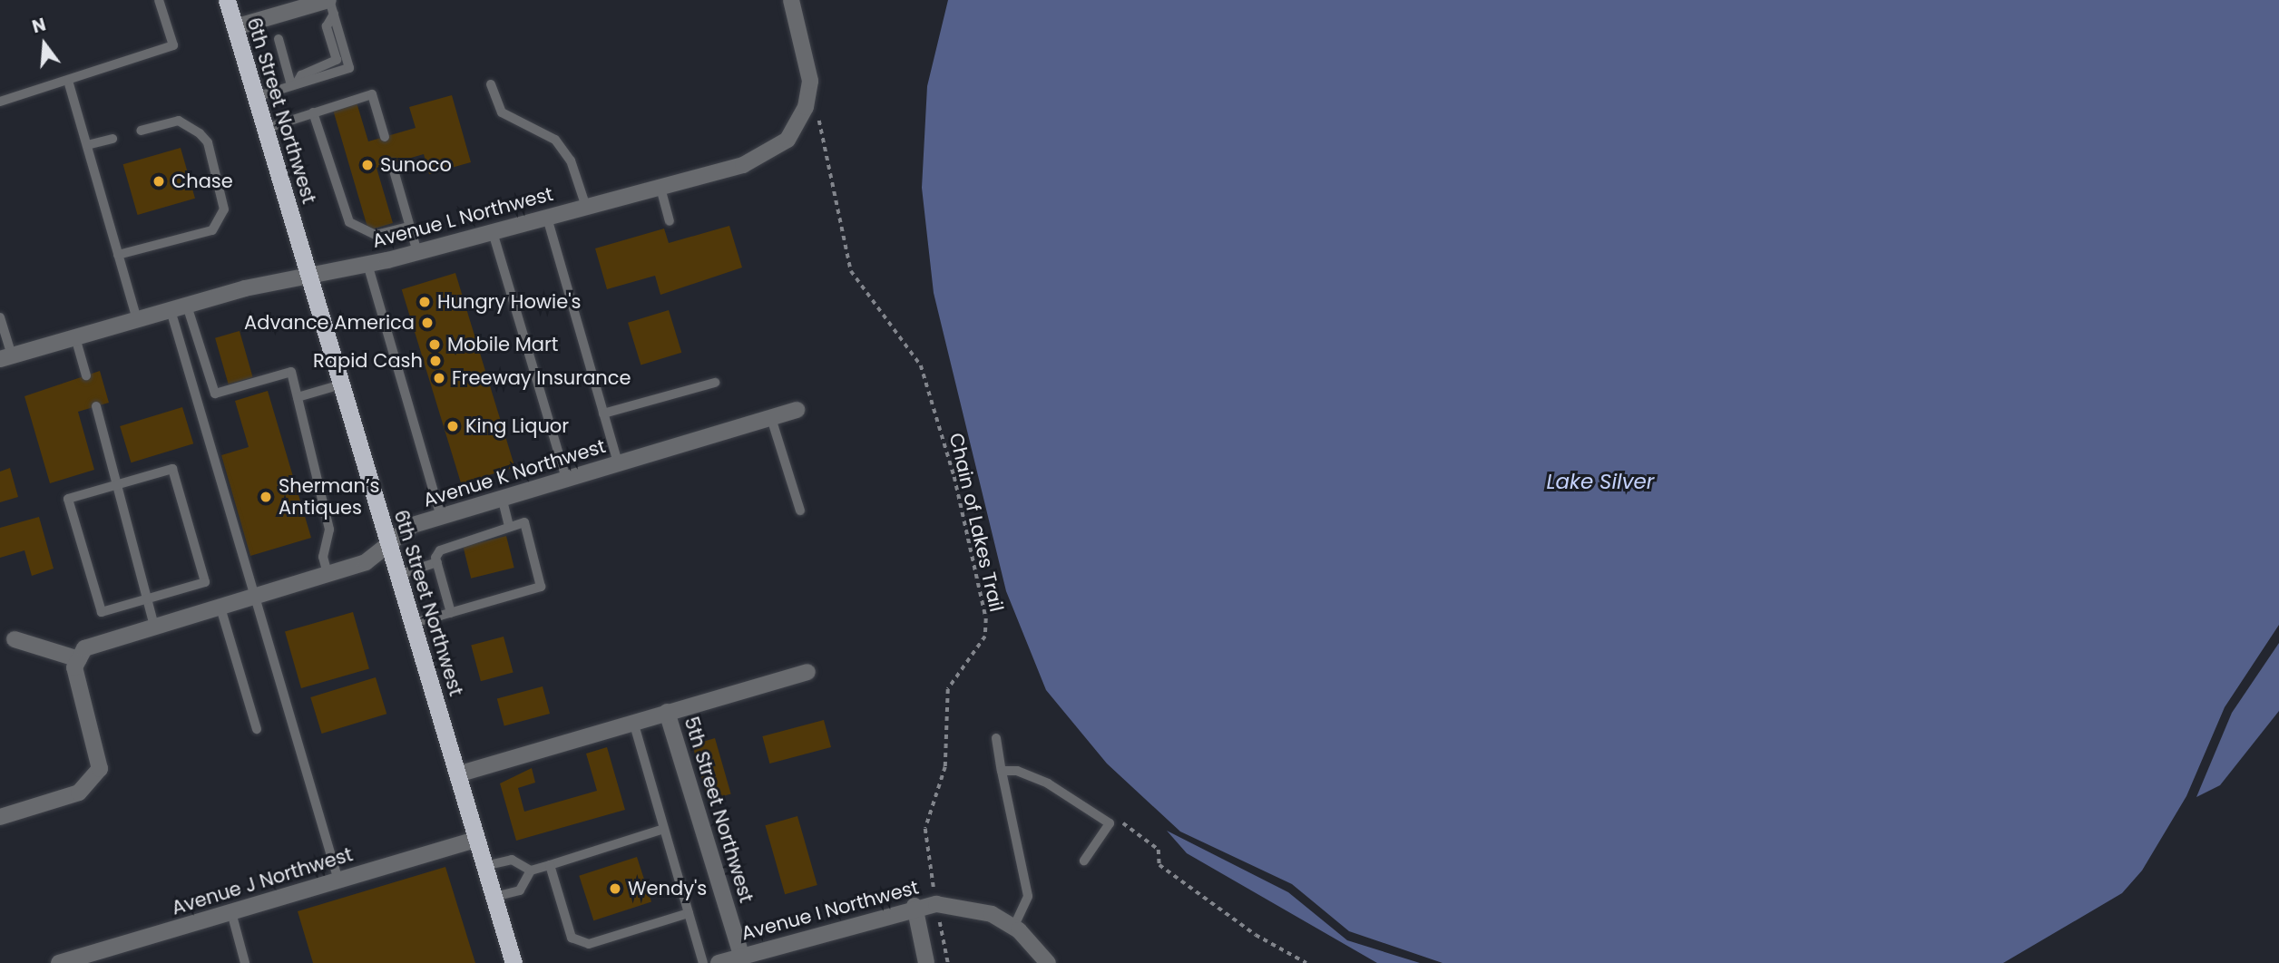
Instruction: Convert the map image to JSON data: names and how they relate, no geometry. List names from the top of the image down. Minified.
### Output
{"streets":{"highway":["6th Street Northwest"],"street":["Avenue L Northwest","Avenue K Northwest","5th Street Northwest","Avenue J Northwest","Avenue I Northwest"],"path":["Chain of Lakes Trail"]},"crossings":[["6th Street Northwest","Avenue L Northwest"],["6th Street Northwest","Avenue K Northwest"],["6th Street Northwest","Avenue J Northwest"],["Avenue L Northwest","Chain of Lakes Trail"],["Chain of Lakes Trail","Avenue I Northwest"],["5th Street Northwest","Avenue I Northwest"]],"water":["Lake Silver"],"places":["Sunoco","Chase","Hungry Howie's","Advance America","Mobile Mart","Rapid Cash","Freeway Insurance","King Liquor","Sherman’s Antiques","Wendy's"],"north":"top"}
